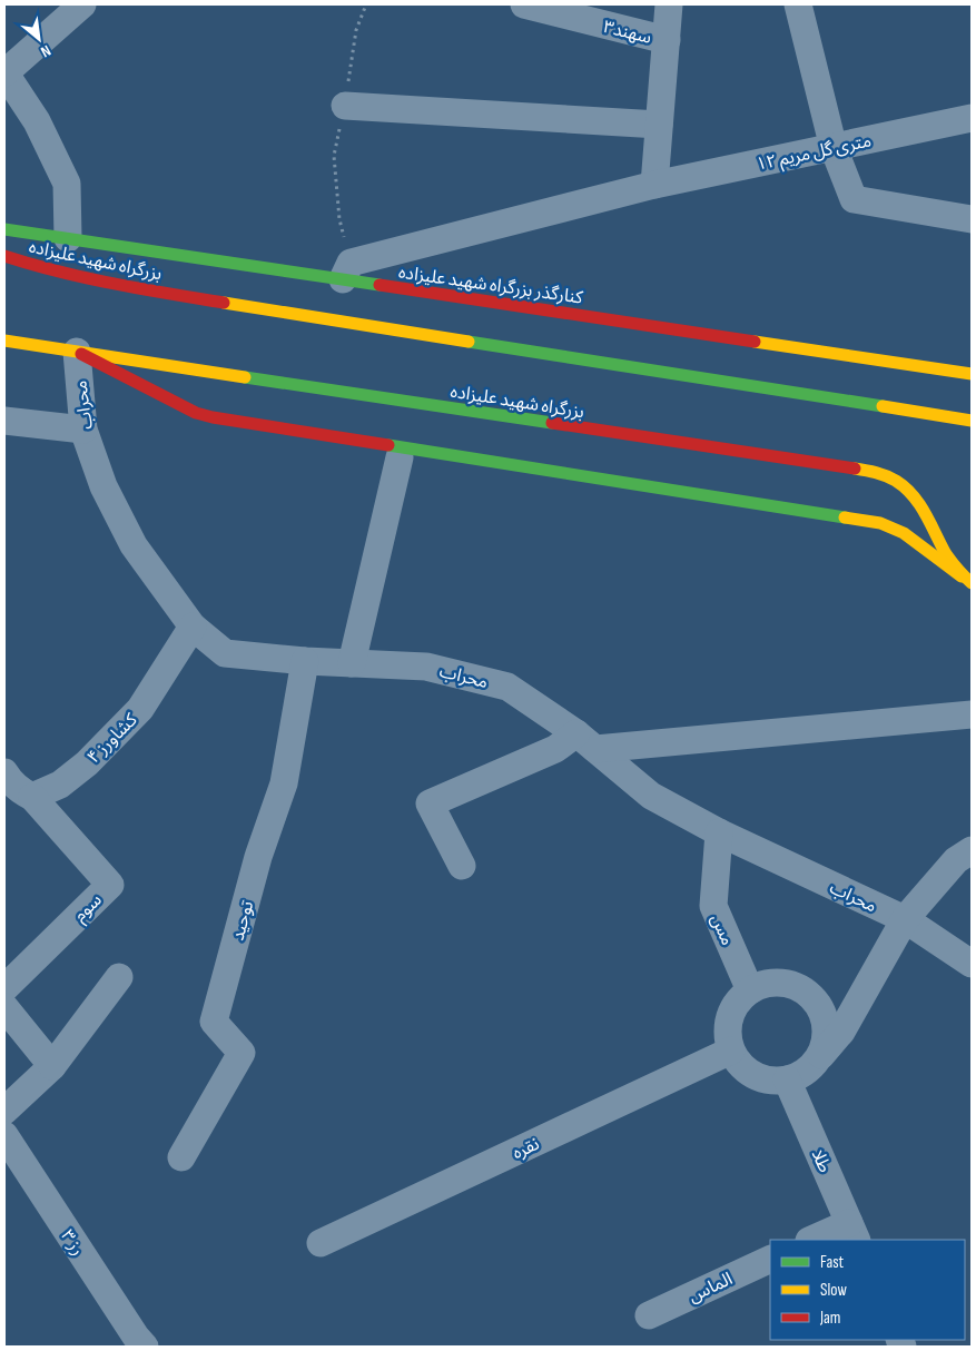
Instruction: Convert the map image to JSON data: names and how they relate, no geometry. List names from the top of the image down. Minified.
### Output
{"streets":{"main road":["بزرگراه شهید علیزاده","کنارگذر بزرگراه شهید علیزاده"],"street":["سهند۳","۱۲ متری گل مریم","محراب","کشاورز ۴","سوم","توحید","مس","نقره","طلا","رز ۳","الماس"]},"crossings":[["۱۲ متری گل مریم","کنارگذر بزرگراه شهید علیزاده"],["بزرگراه شهید علیزاده","محراب"],["محراب","کشاورز ۴"],["محراب","توحید"],["محراب","مس"],["کشاورز ۴","سوم"],["مس","نقره"],["مس","طلا"],["نقره","طلا"]],"legend":["Fast","Slow","Jam"],"north":"bottom right"}
